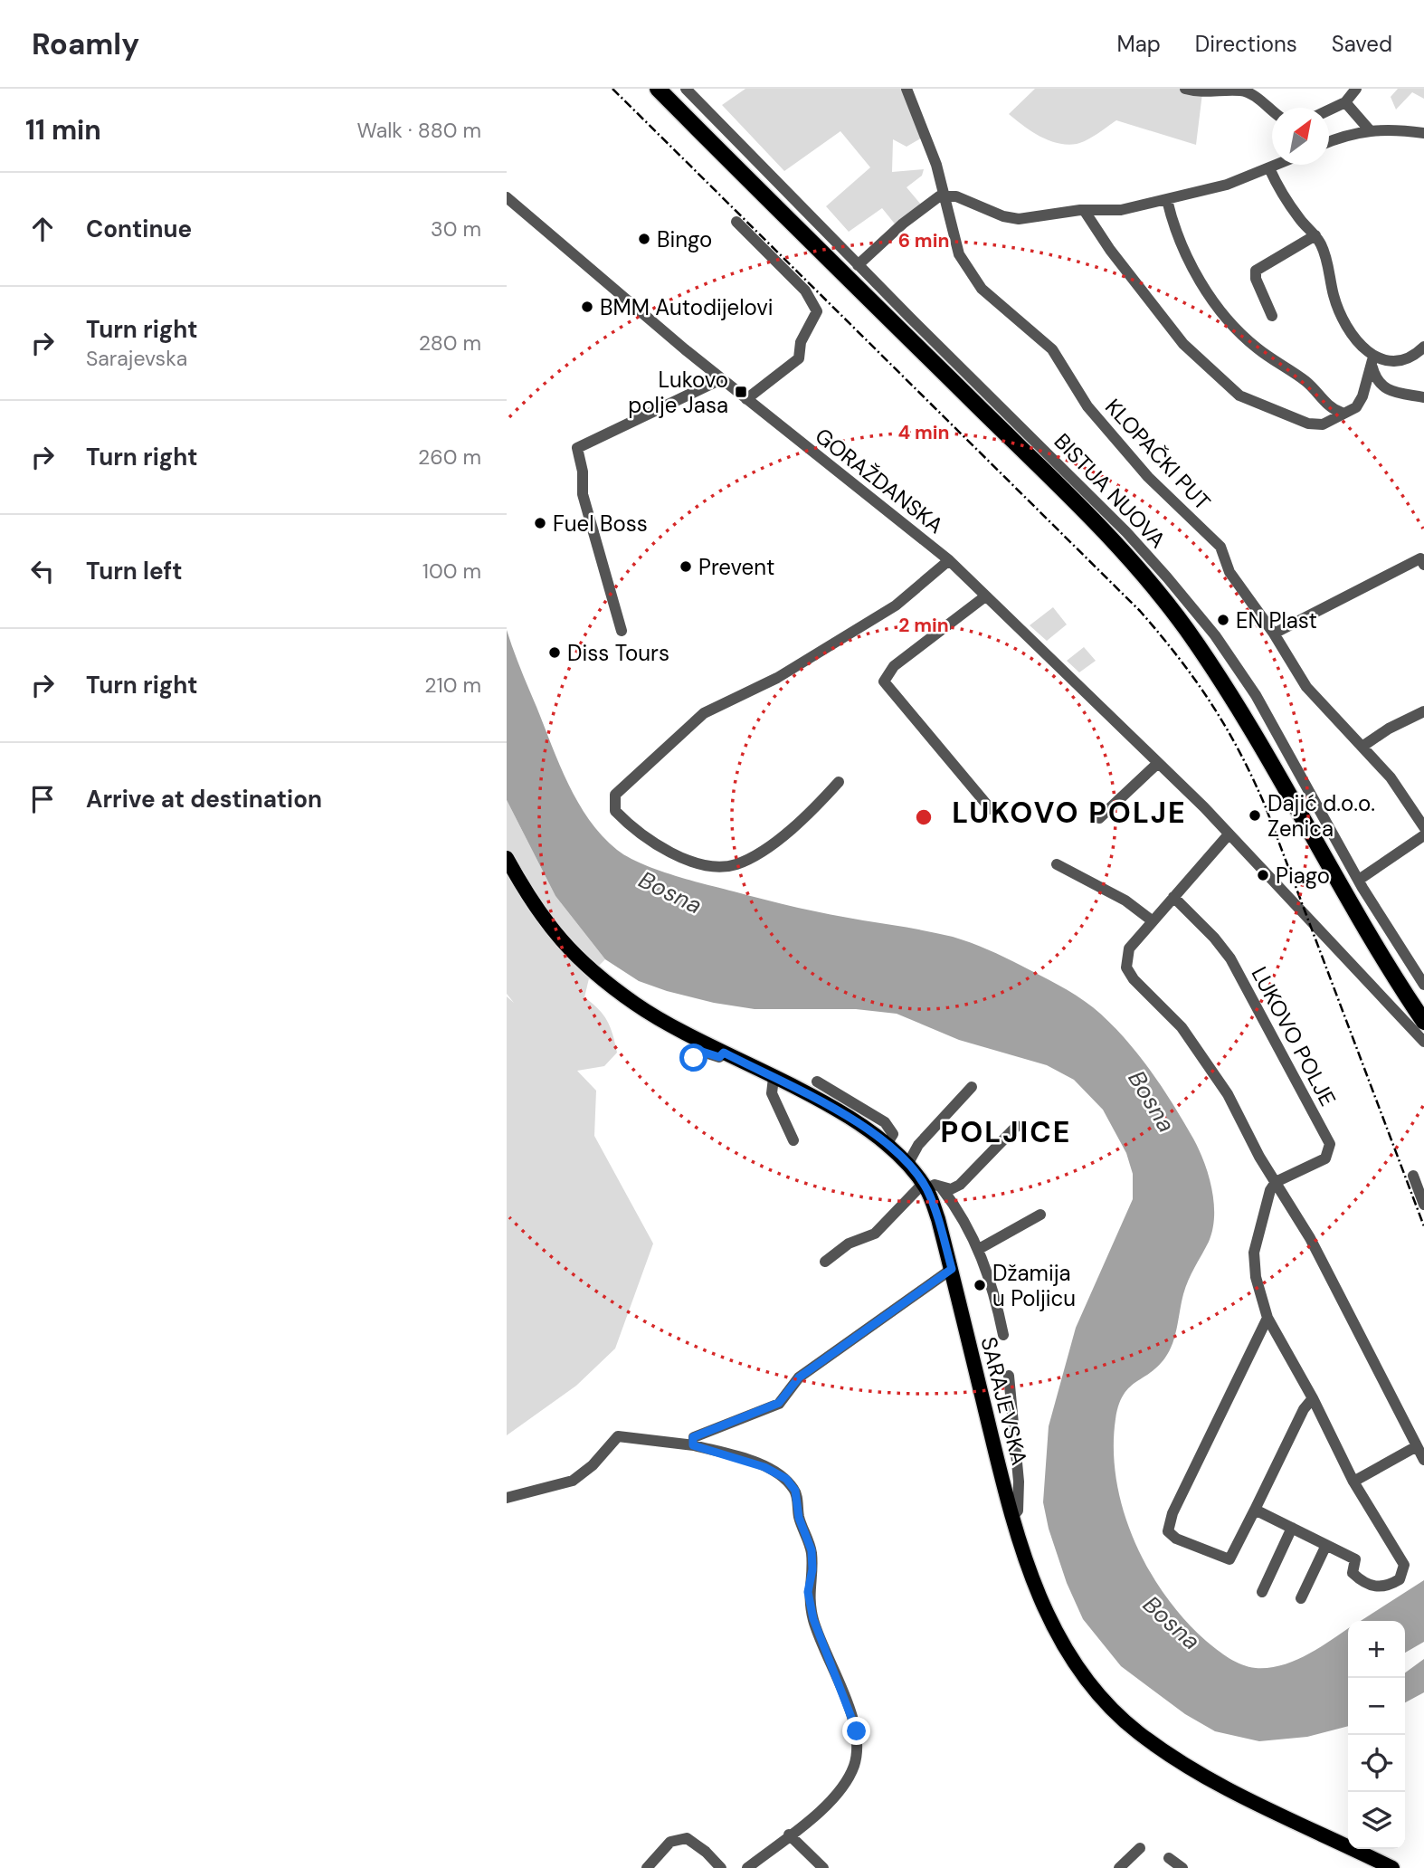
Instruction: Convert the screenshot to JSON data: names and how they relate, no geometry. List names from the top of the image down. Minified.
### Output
{"streets":{"main road":["SARAJEVSKA"],"street":["KLOPAČKI PUT","GORAŽDANSKA","BISTUA NUOVA","LUKOVO POLJE"]},"districts":["LUKOVO POLJE","POLJICE"],"water":["Bosna"],"places":{"other":["Bingo","BMM Autodijelovi","Fuel Boss","Prevent","EN Plast","Diss Tours","Dajić d.o.o. Zenica","Piago","Džamija u Poljicu"],"transit":["Lukovo polje Jasa"]},"north":"top right","page":{"header":"Roamly","nav":["Map","Directions","Saved"],"heading":["11 min","Walk · 880 m"],"list":[["Continue","30 m"],["Turn right","Sarajevska","280 m"],["Turn right","260 m"],["Turn left","100 m"],["Turn right","210 m"],"Arrive at destination"],"map_buttons":["+","−"]},"rings":["6 min","4 min","2 min"]}
